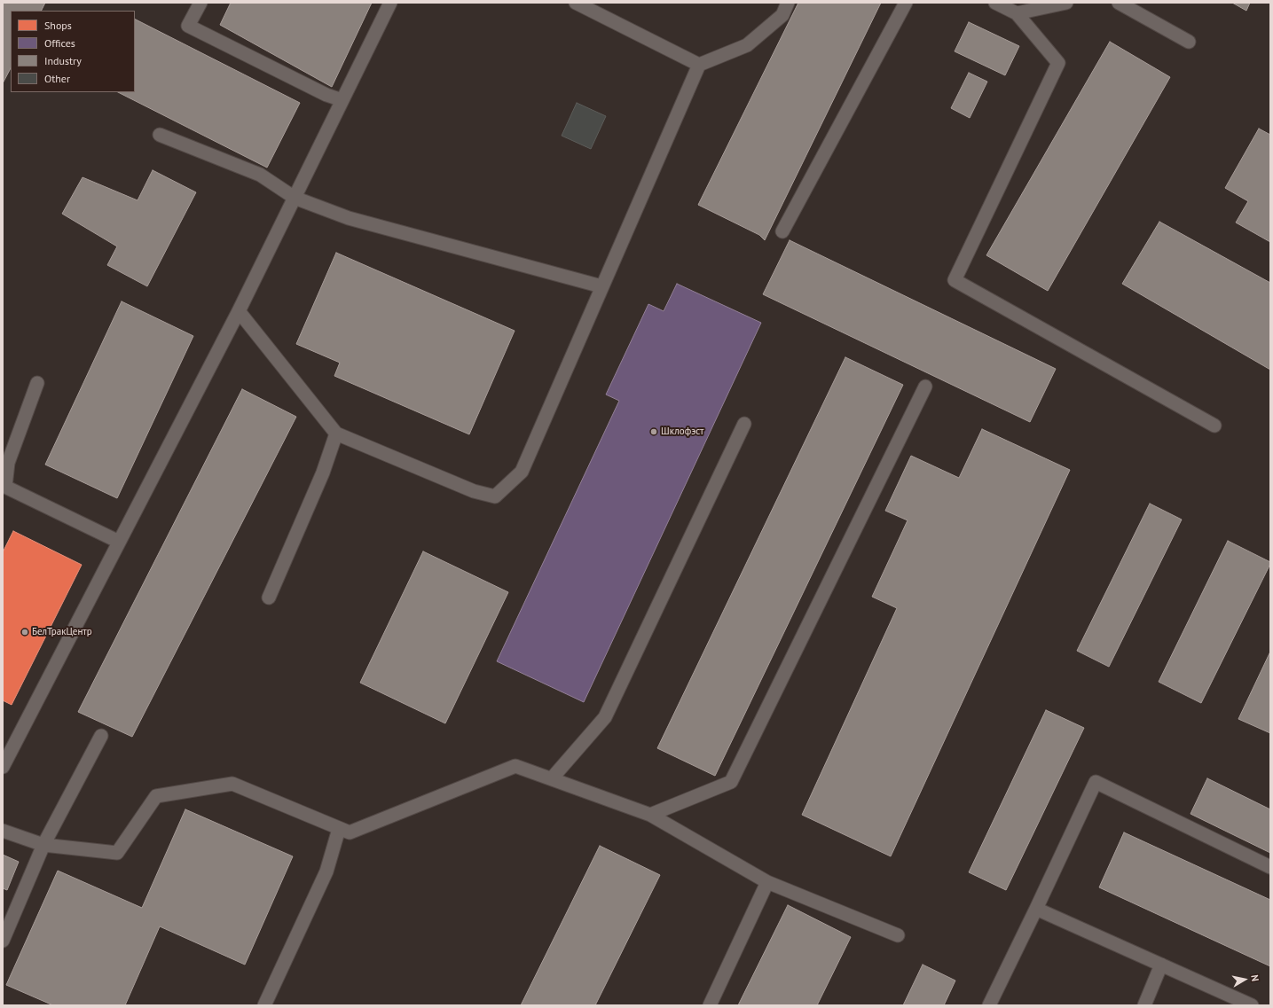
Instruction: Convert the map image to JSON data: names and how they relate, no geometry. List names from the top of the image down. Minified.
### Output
{"places":["Шклофэст","БелТракЦентр"],"legend":["Shops","Offices","Industry","Other"],"north":"right"}
